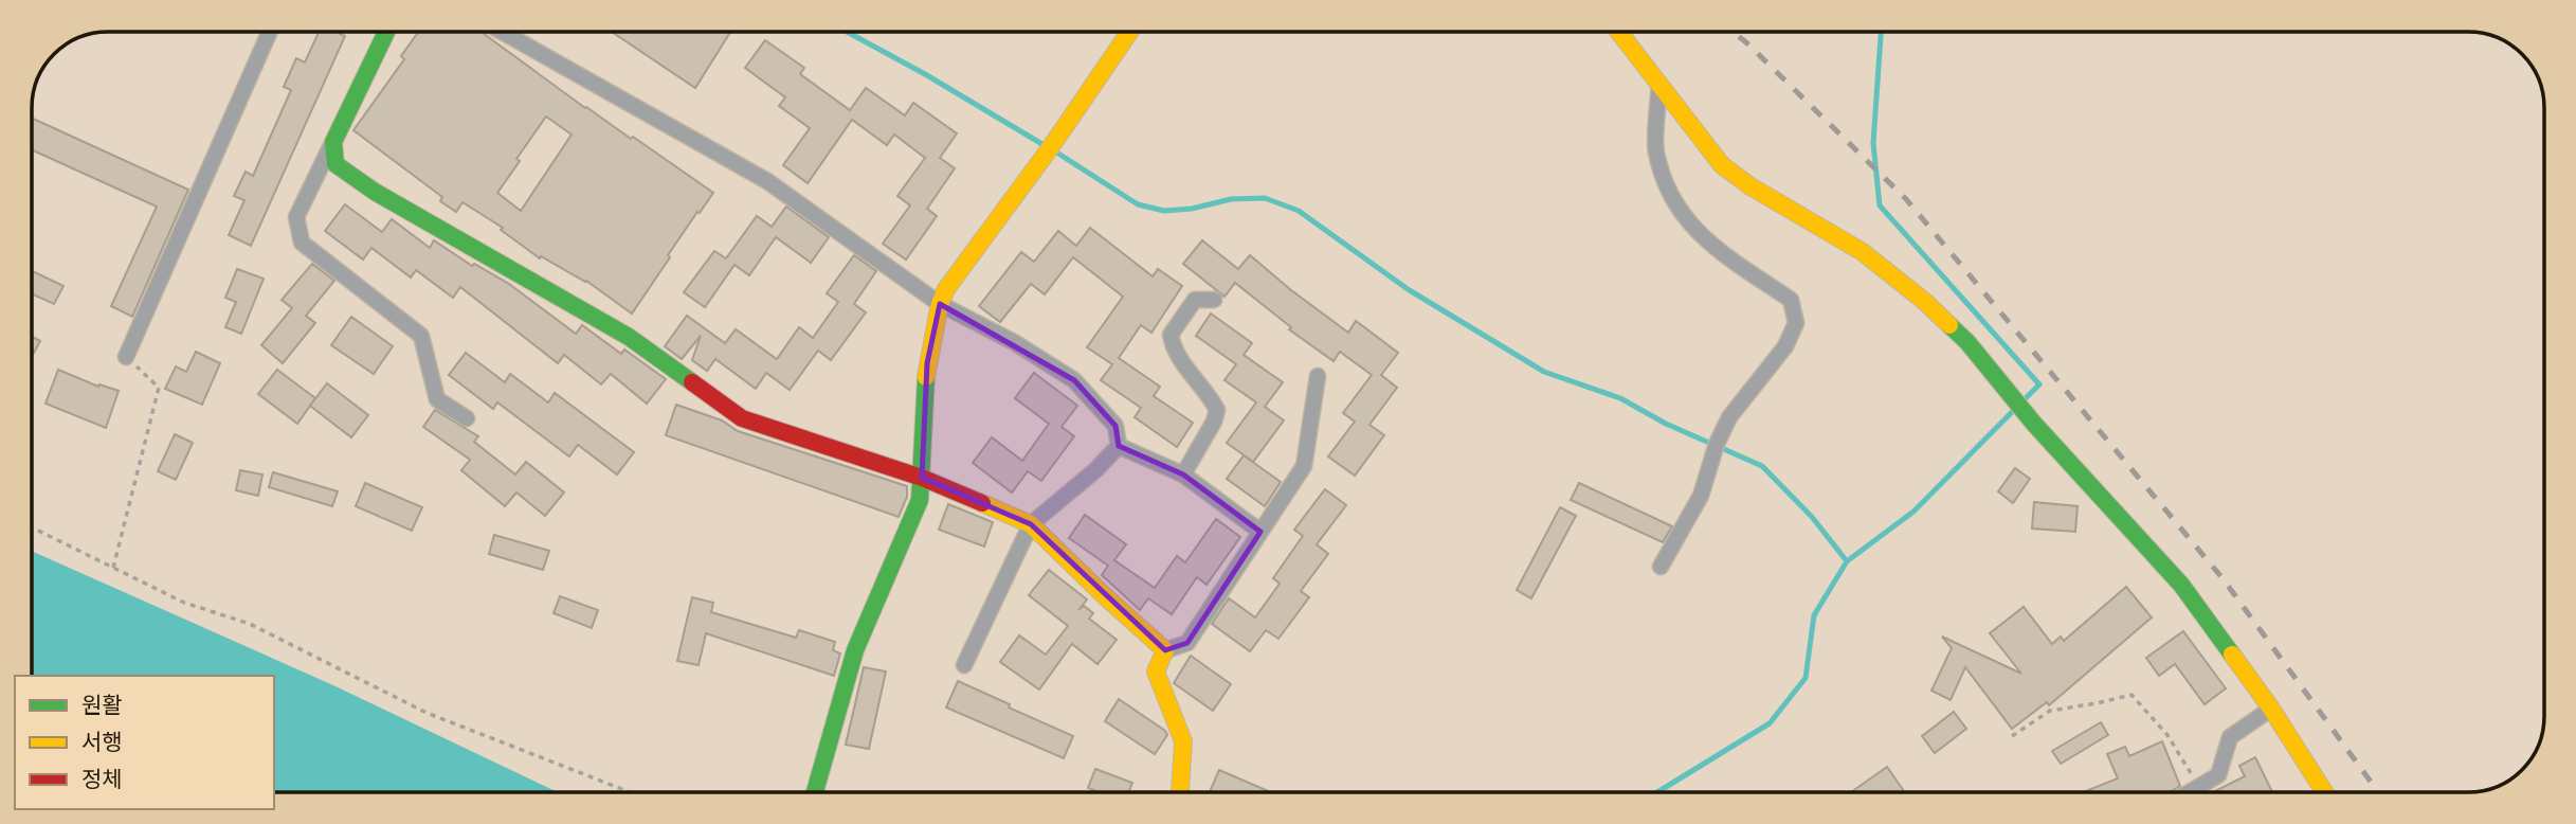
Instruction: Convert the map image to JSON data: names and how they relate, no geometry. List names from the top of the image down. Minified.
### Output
{"legend":["원활","서행","정체"]}
